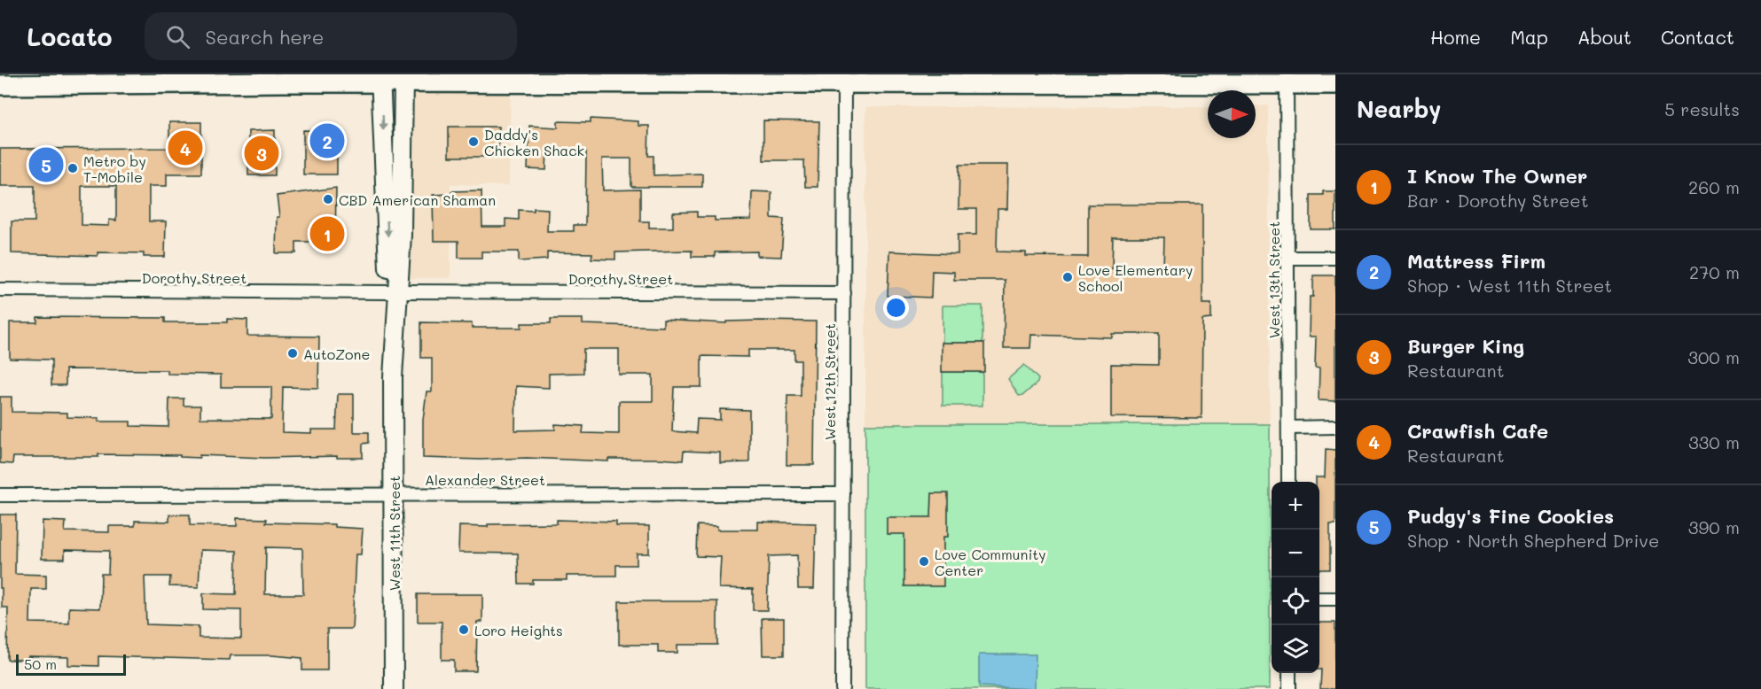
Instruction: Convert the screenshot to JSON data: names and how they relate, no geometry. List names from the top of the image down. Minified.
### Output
{"streets":{"main road":["West 11th Street"],"street":["Dorothy Street","West 13th Street","West 12th Street","Alexander Street"]},"crossings":[["Dorothy Street","West 12th Street"],["Dorothy Street","West 11th Street"],["West 12th Street","Alexander Street"],["Alexander Street","West 11th Street"]],"places":["Daddy's Chicken Shack","Metro by T-Mobile","CBD American Shaman","Love Elementary School","AutoZone","Love Community Center","Loro Heights"],"scale_bar":"50 m","north":"right","page":{"header":"Locato","search":"Search here","nav":["Home","Map","About","Contact"],"heading":["Nearby","5 results"],"pins":["2","4","3","5","1"],"list":[{"mark":"1","name":"I Know The Owner","note":"Bar · Dorothy Street","value":"260 m"},{"mark":"2","name":"Mattress Firm","note":"Shop · West 11th Street","value":"270 m"},{"mark":"3","name":"Burger King","note":"Restaurant","value":"300 m"},{"mark":"4","name":"Crawfish Cafe","note":"Restaurant","value":"330 m"},{"mark":"5","name":"Pudgy's Fine Cookies","note":"Shop · North Shepherd Drive","value":"390 m"}],"map_buttons":["+","−"],"scale":"50 m"}}
